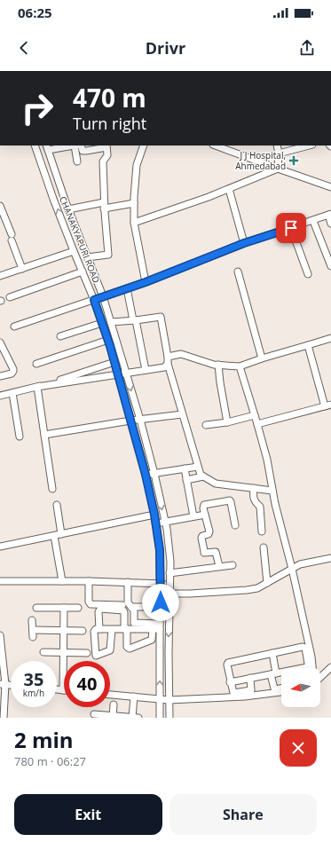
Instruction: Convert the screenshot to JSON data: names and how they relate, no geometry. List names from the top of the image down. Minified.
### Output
{"streets":{"street":["CHANAKYAPURI ROAD"]},"places":{"health":["J J Hospital, Ahmedabad"]},"north":"left","page":{"status":"06:25","header":"Drivr","turn":["470 m","Turn right"],"speed":"35 km/h","limit":"40","heading":["2 min","780 m · 06:27"],"buttons":["Exit","Share"]}}
